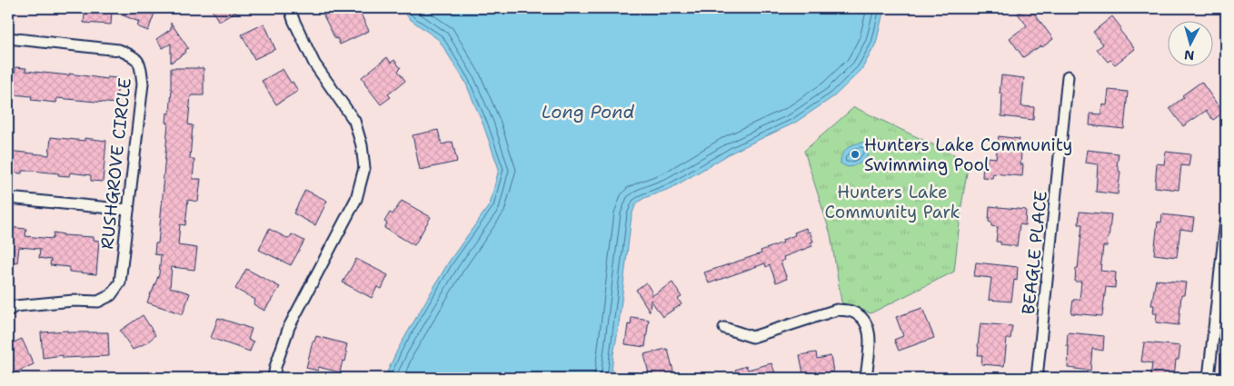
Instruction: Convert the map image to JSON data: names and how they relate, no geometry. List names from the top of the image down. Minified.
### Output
{"streets":{"street":["RUSHGROVE CIRCLE","BEAGLE PLACE"]},"water":["Long Pond"],"parks":["Hunters Lake Community Park"],"places":["Hunters Lake Community Swimming Pool"],"north":"bottom"}
